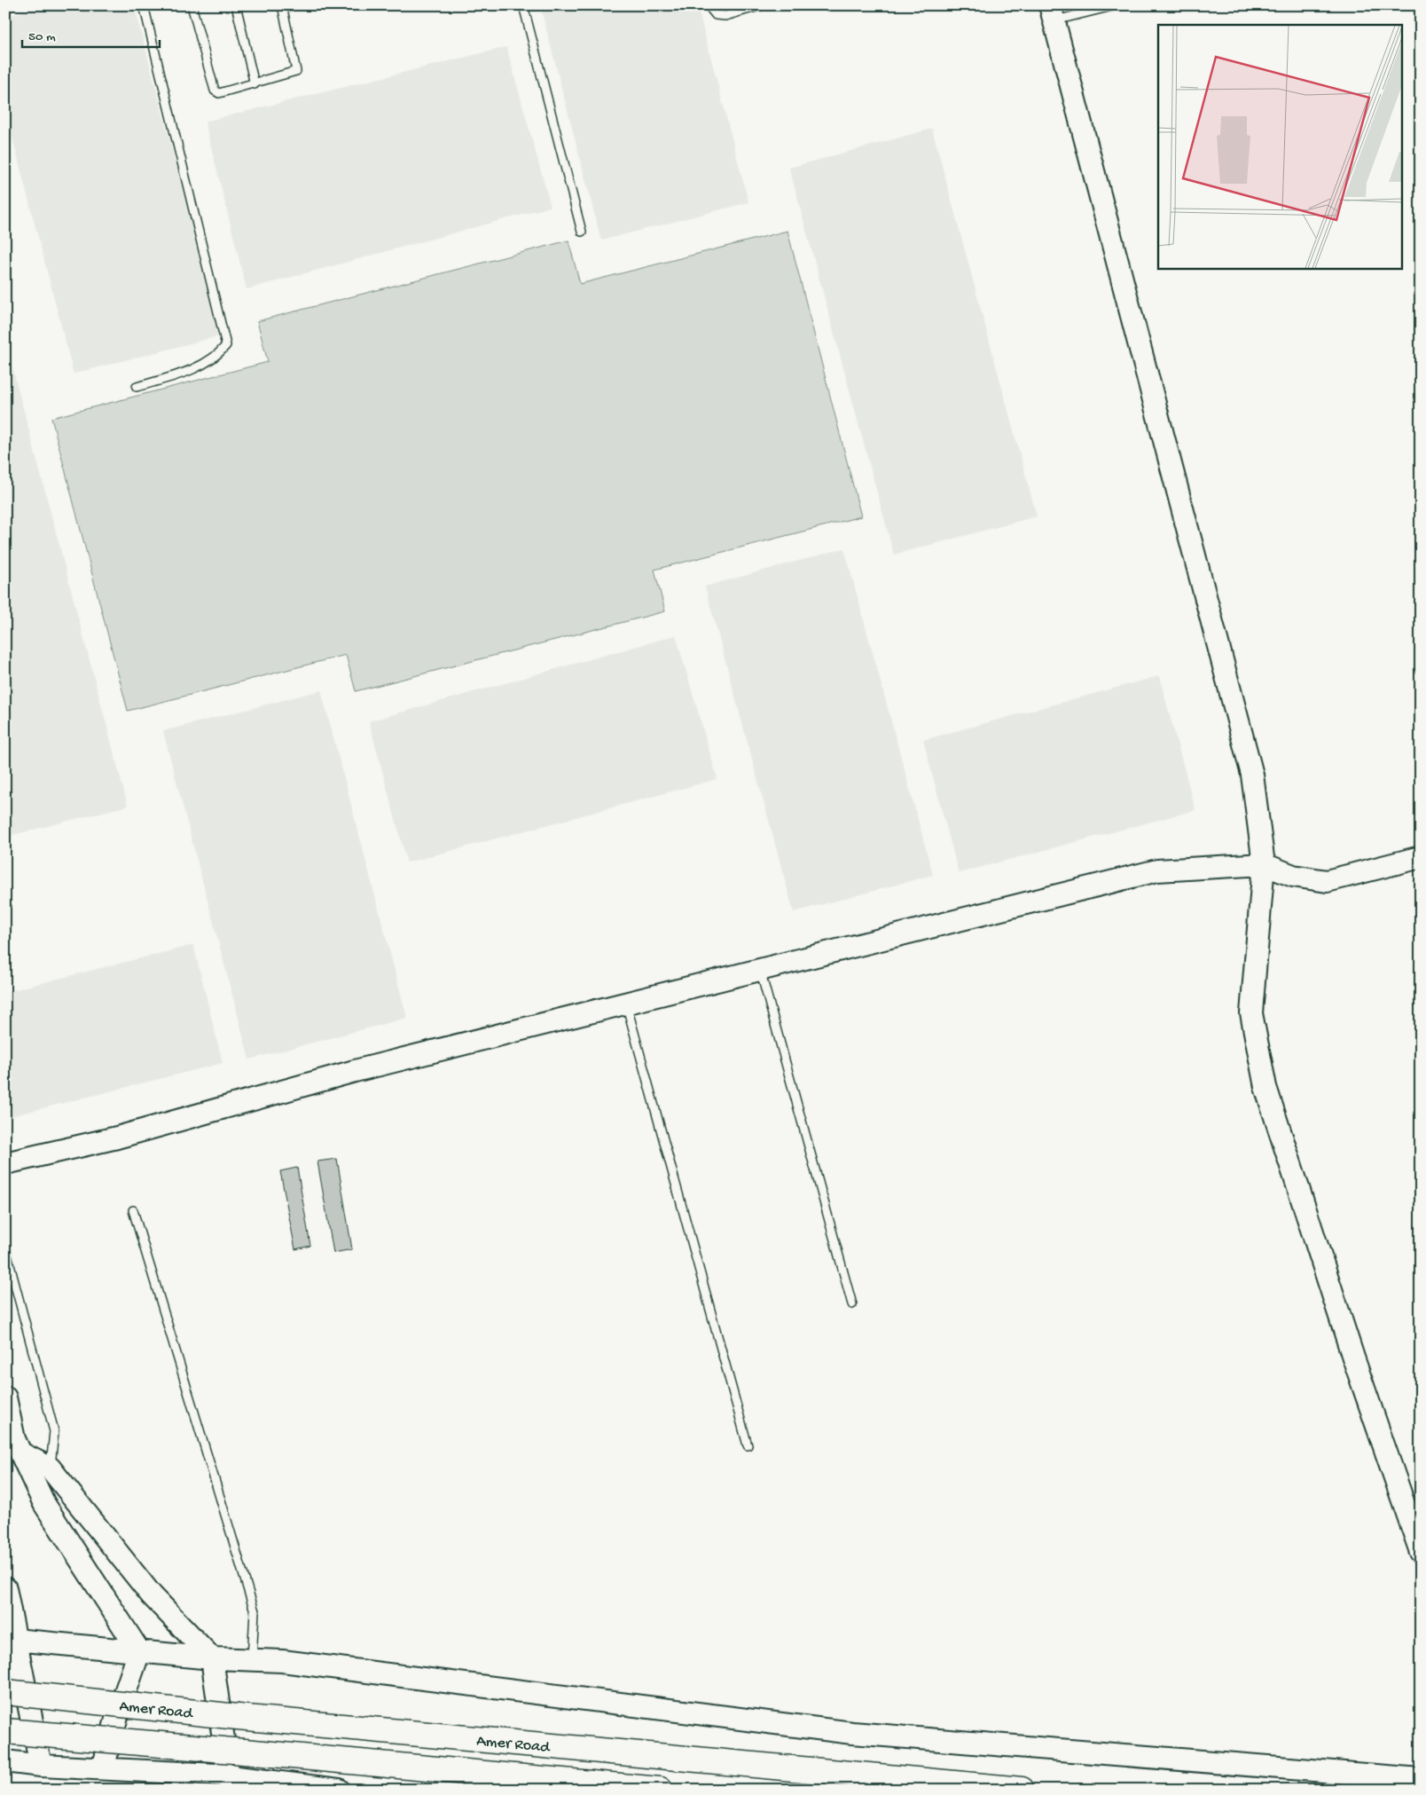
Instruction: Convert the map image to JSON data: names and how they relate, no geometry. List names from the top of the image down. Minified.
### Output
{"streets":{"highway":["Amer Road"]},"scale_bar":"50 m"}
